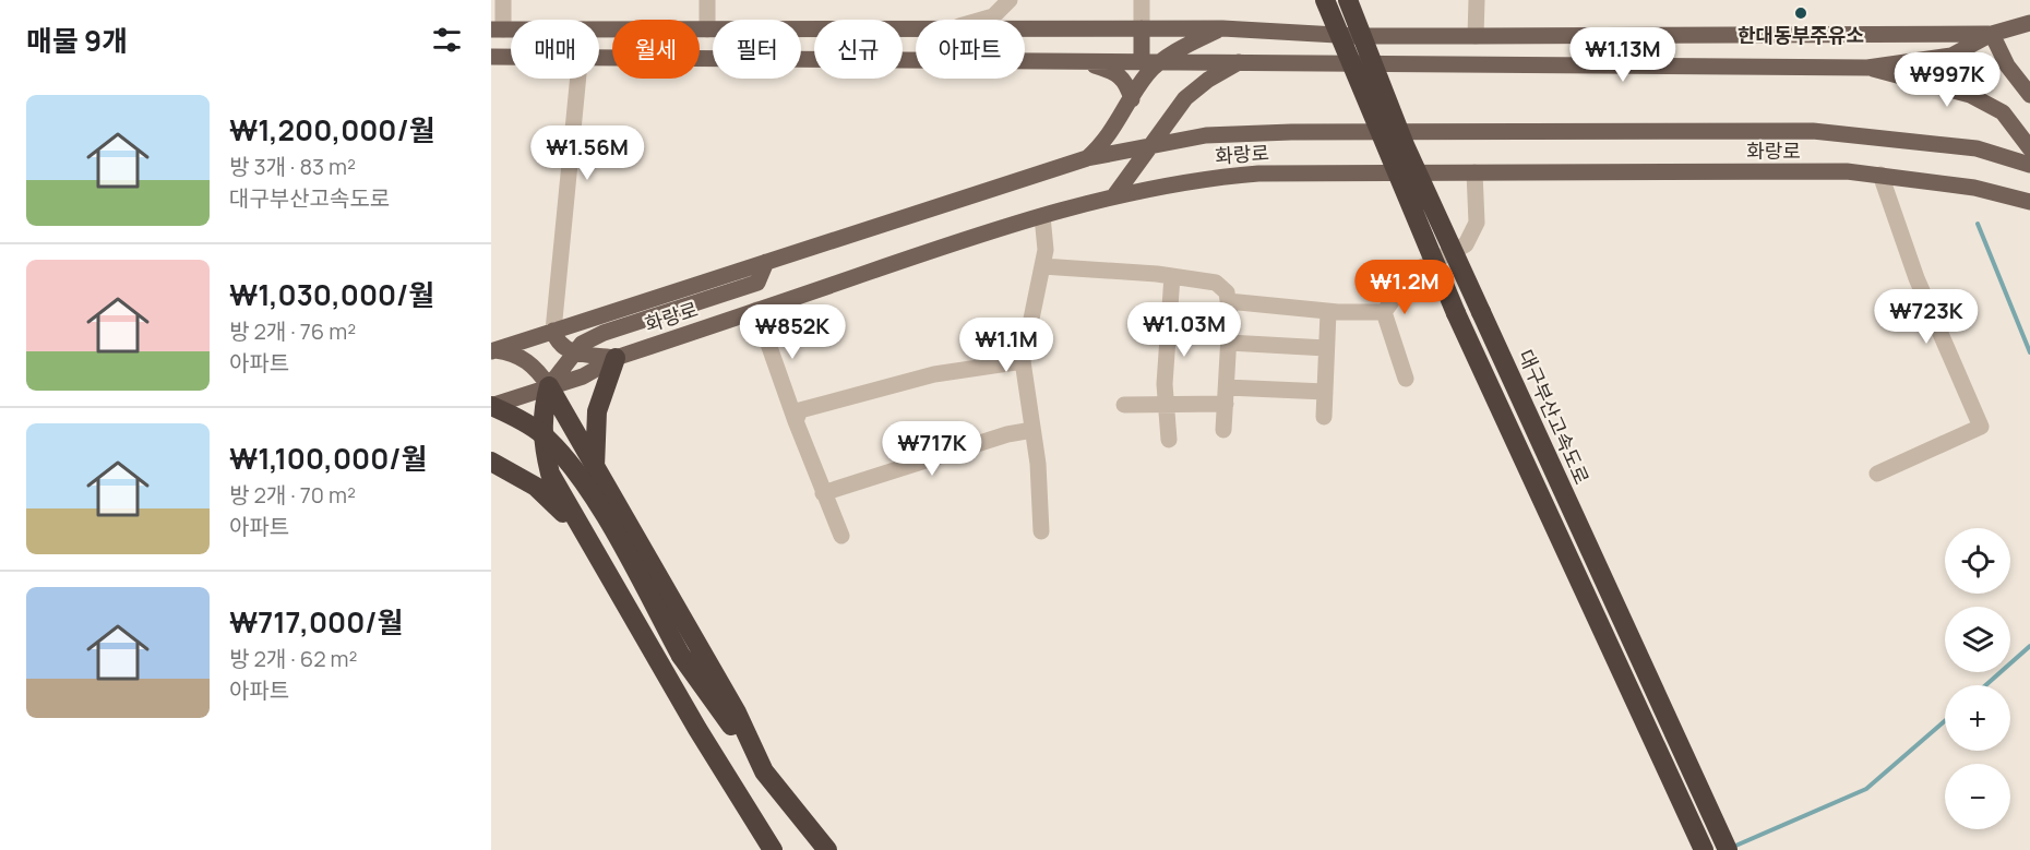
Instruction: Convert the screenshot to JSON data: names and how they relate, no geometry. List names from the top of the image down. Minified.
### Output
{"streets":{"highway":["대구부산고속도로"],"main road":["화랑로"]},"places":["한대동부주유소"],"page":{"heading":"매물 9개","chip":["매매","월세","필터","신규","아파트"],"price":["₩1.13M","₩997K","₩1.56M","₩1.2M","₩723K","₩1.03M","₩852K","₩1.1M","₩717K"],"list":[{"name":"₩1,200,000/월","note":"방 3개 · 83 m² · 대구부산고속도로"},{"name":"₩1,030,000/월","note":"방 2개 · 76 m² · 아파트"},{"name":"₩1,100,000/월","note":"방 2개 · 70 m² · 아파트"},{"name":"₩717,000/월","note":"방 2개 · 62 m² · 아파트"}],"map_buttons":["+","−"]}}
